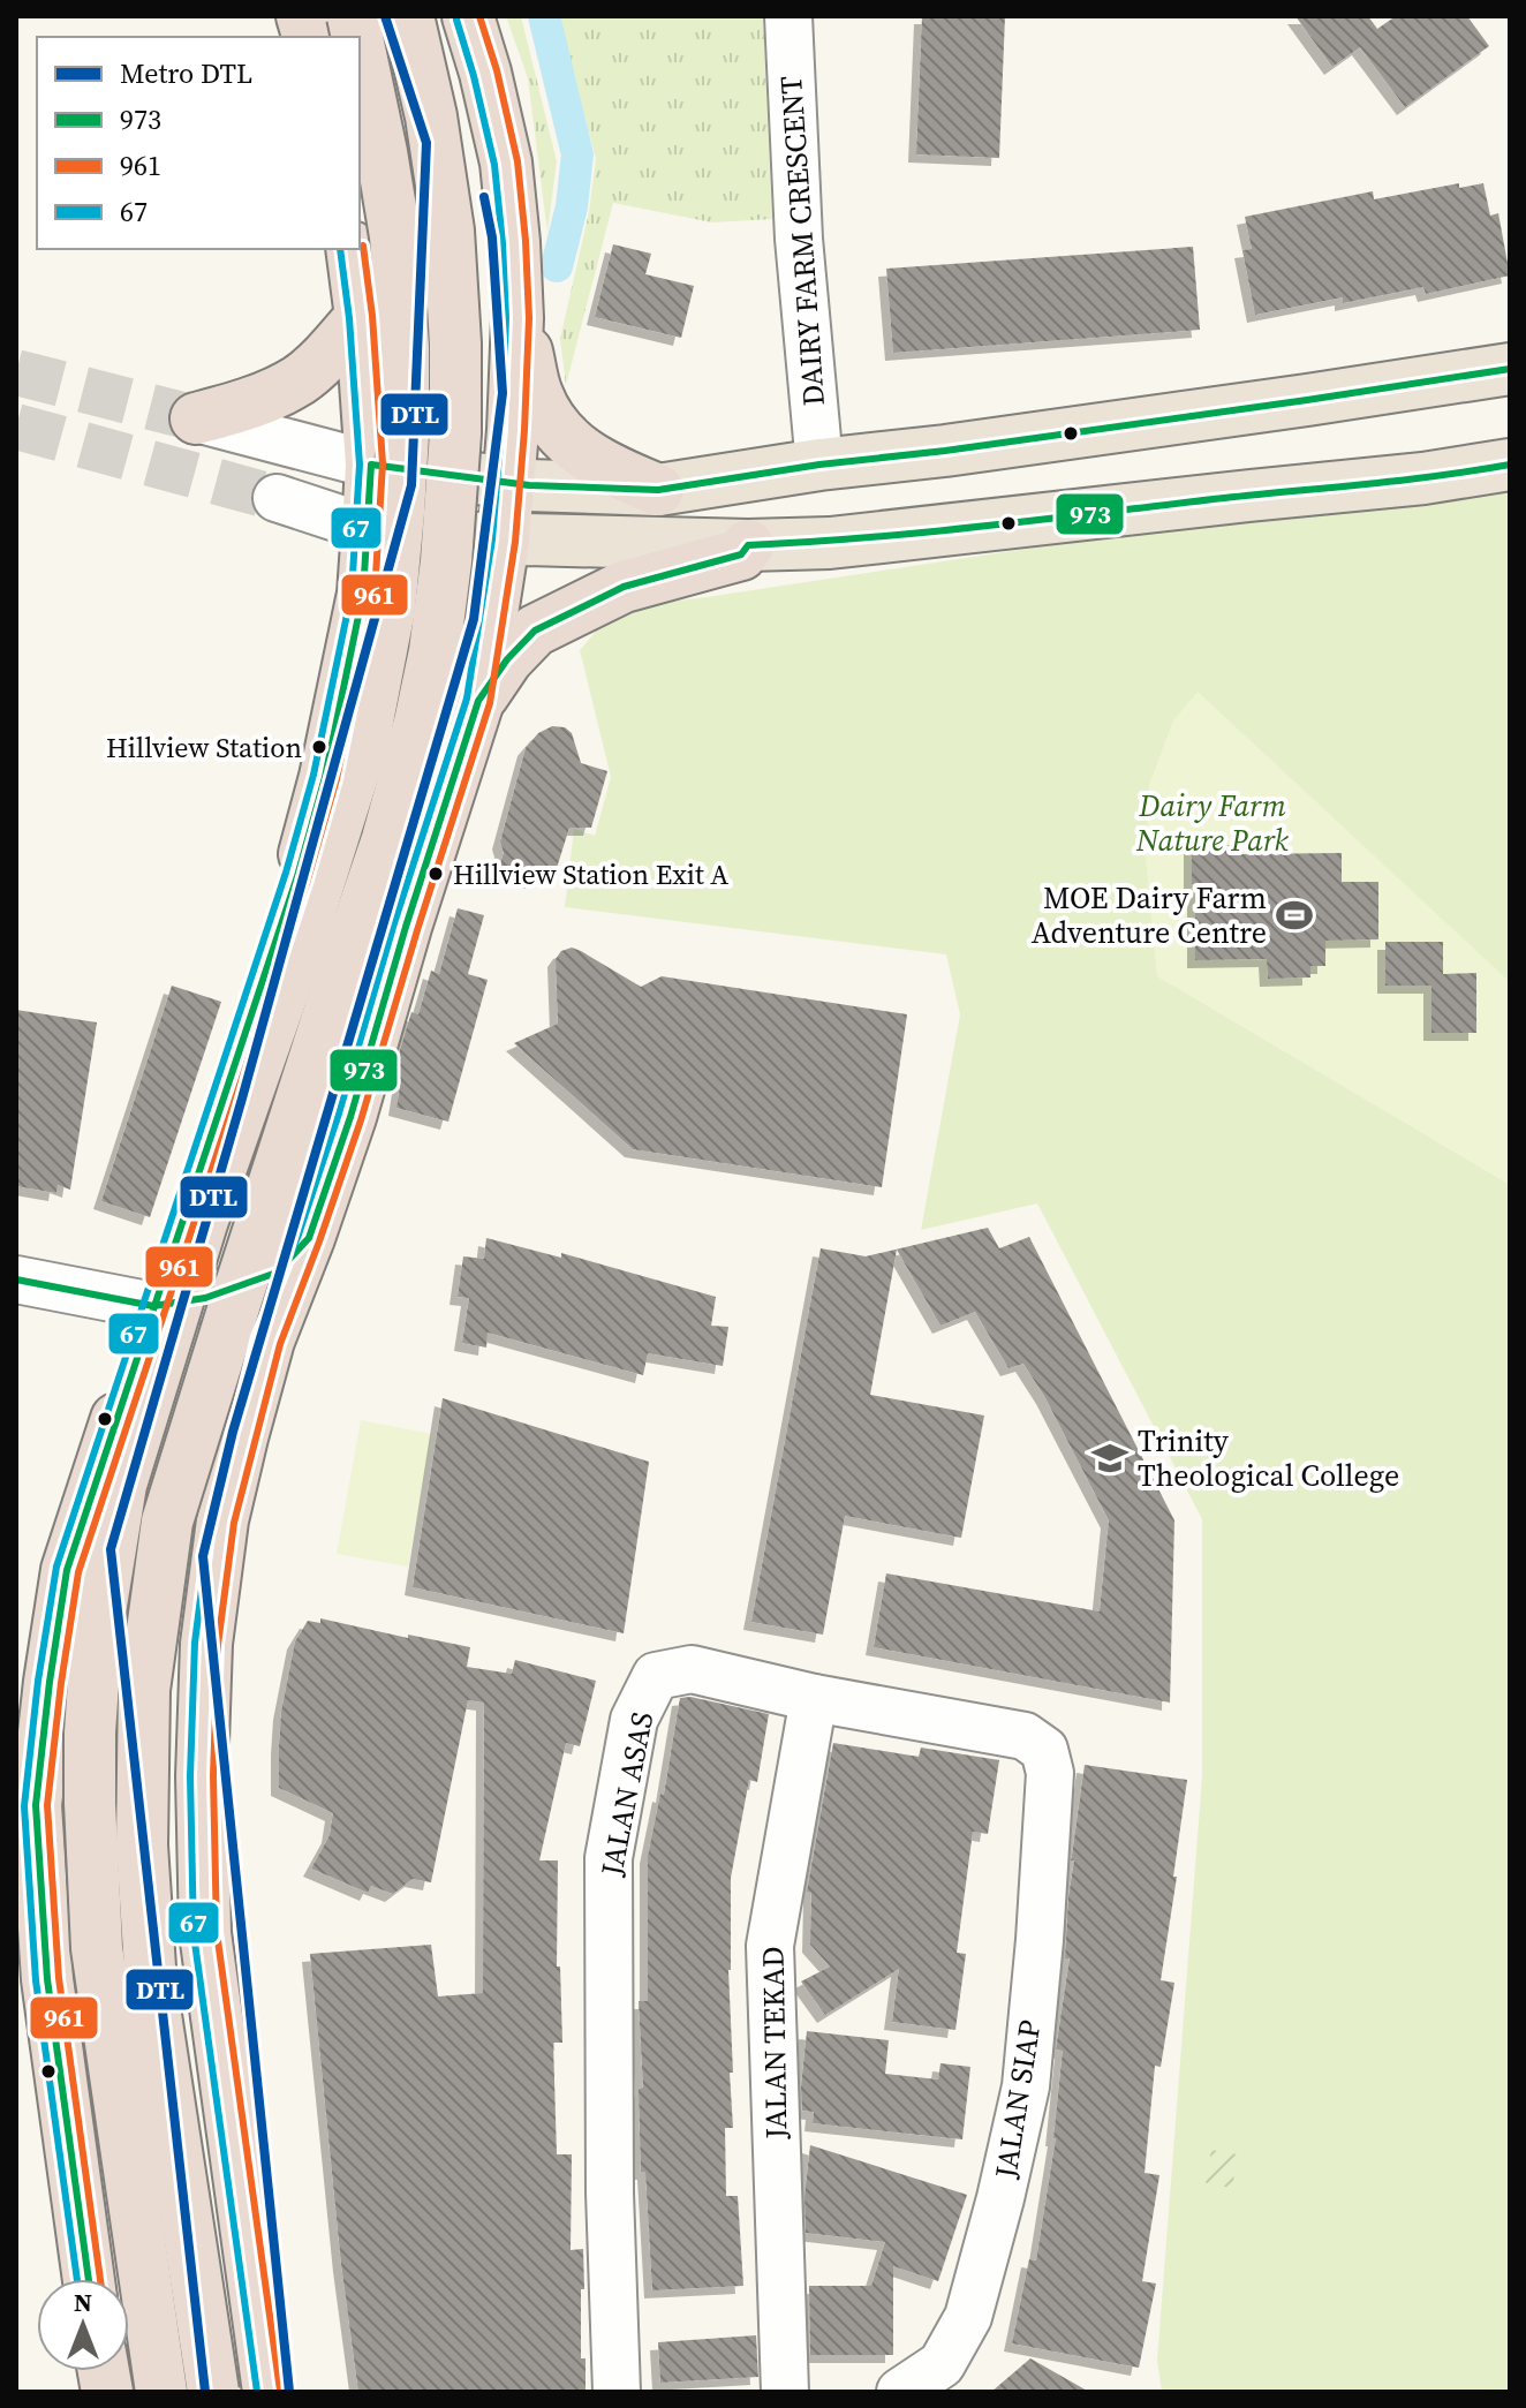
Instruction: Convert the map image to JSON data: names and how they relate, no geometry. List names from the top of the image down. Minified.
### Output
{"streets":{"street":["DAIRY FARM CRESCENT","JALAN ASAS","JALAN TEKAD","JALAN SIAP"]},"crossings":[["JALAN ASAS","JALAN TEKAD"],["JALAN ASAS","JALAN SIAP"]],"parks":["Dairy Farm Nature Park"],"places":{"other":["Hillview Station","Hillview Station Exit A"],"sports":["MOE Dairy Farm Adventure Centre"],"school or university":["Trinity Theological College"]},"lines":["metro line DTL","transit line 961","transit line 67","transit line 973"],"legend":["Metro DTL","973","961","67"],"north":"top"}
